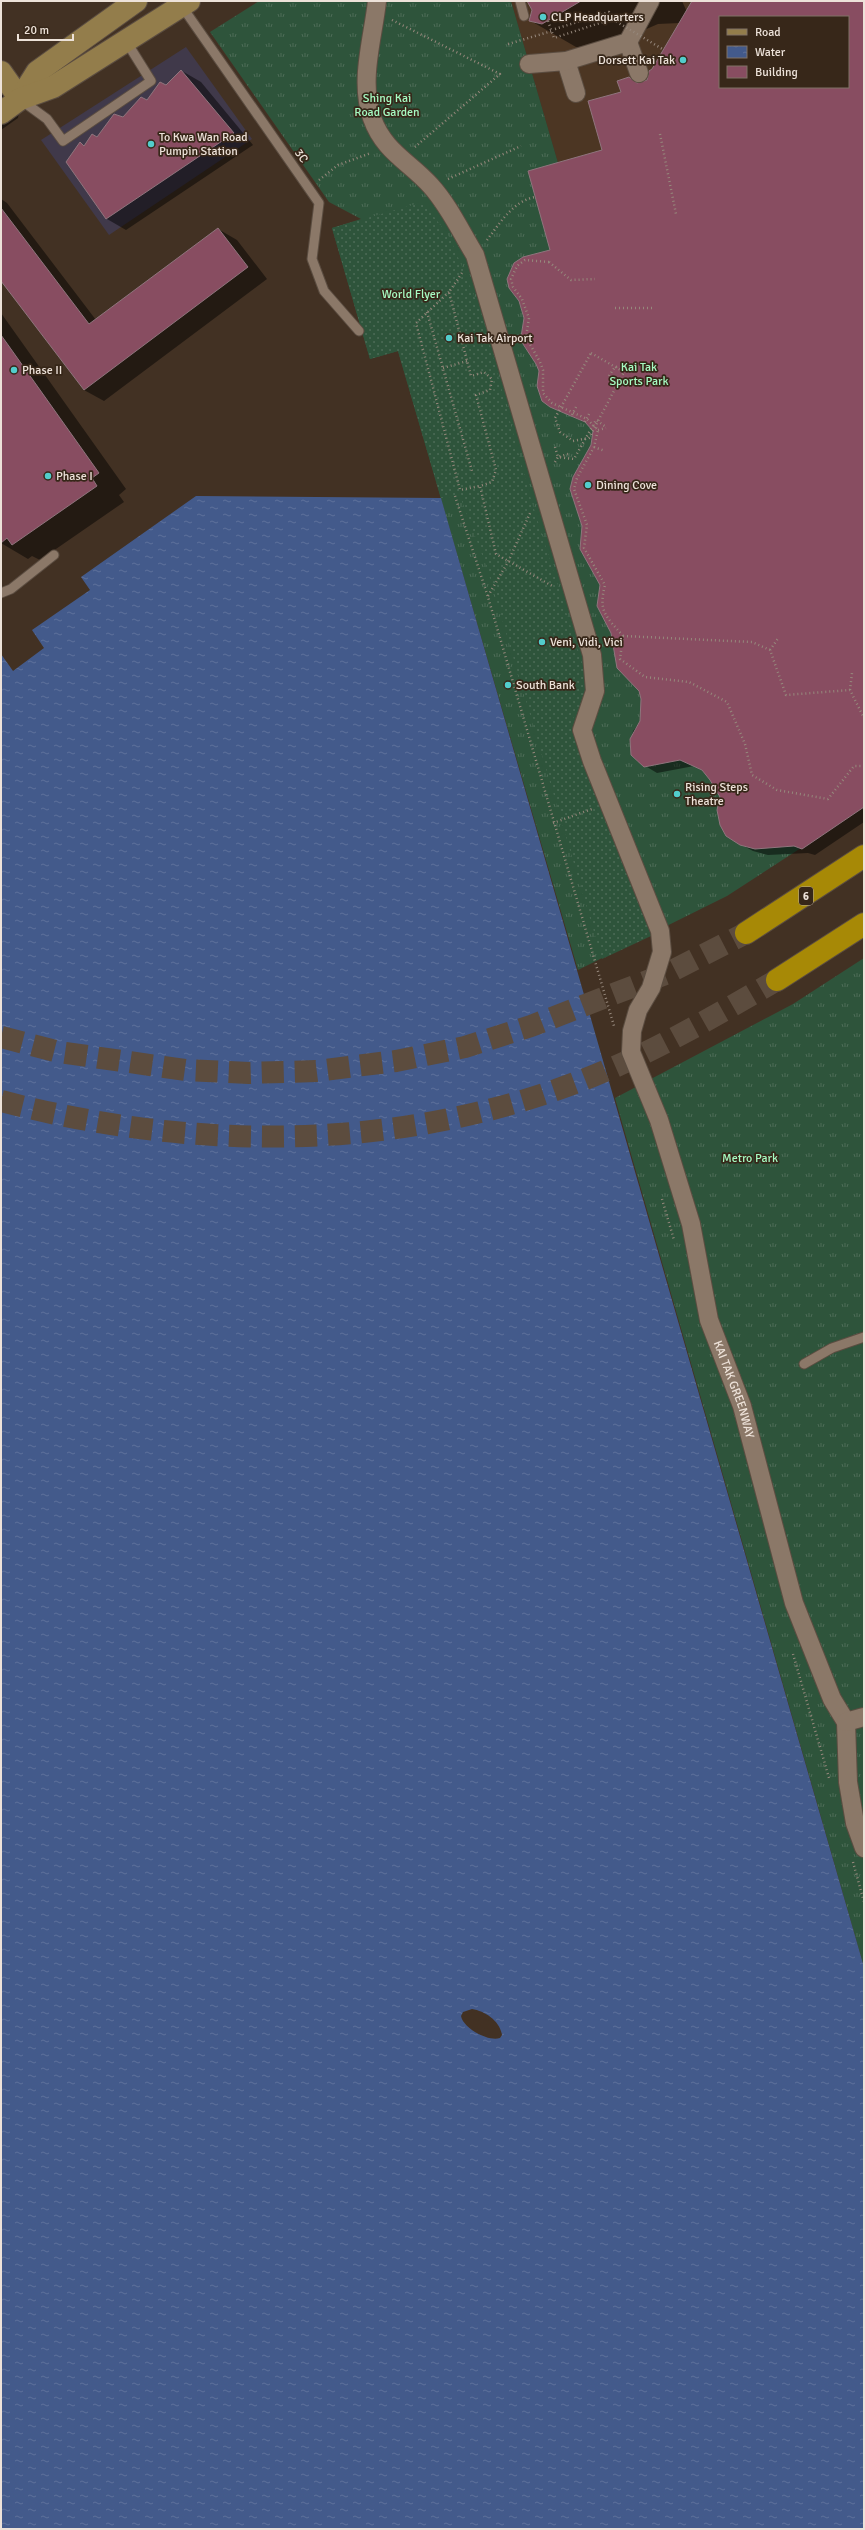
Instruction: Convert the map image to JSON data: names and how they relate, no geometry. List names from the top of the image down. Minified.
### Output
{"streets":{"highway":["6"],"street":["KAI TAK GREENWAY"],"lane":["3C"]},"parks":["Shing Kai Road Garden","World Flyer","Kai Tak Sports Park","Metro Park"],"places":["CLP Headquarters","Dorsett Kai Tak","To Kwa Wan Road Pumpin Station","Kai Tak Airport","Phase II","Phase I","Dining Cove","Veni, Vidi, Vici","South Bank","Rising Steps Theatre"],"legend":["Road","Water","Building"],"scale_bar":"20 m"}
